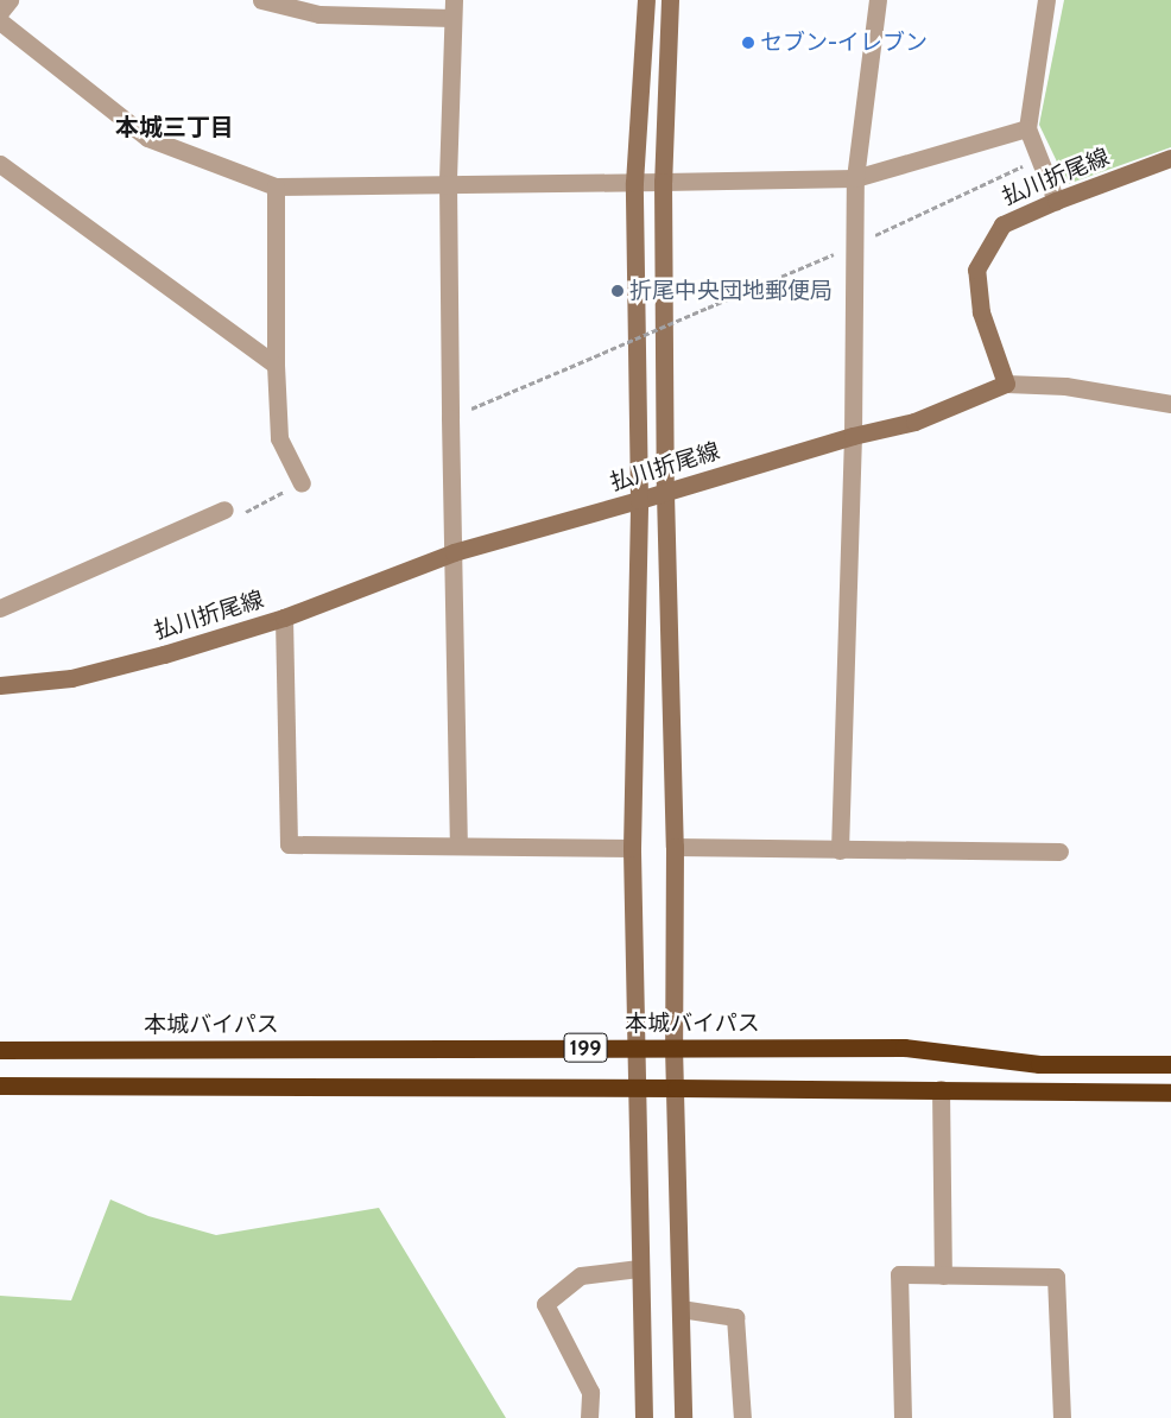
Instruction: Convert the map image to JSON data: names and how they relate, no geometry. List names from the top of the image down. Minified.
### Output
{"streets":{"highway":["本城バイパス","199"],"street":["払川折尾線"]},"districts":["本城三丁目"],"places":["セブン-イレブン","折尾中央団地郵便局"]}
